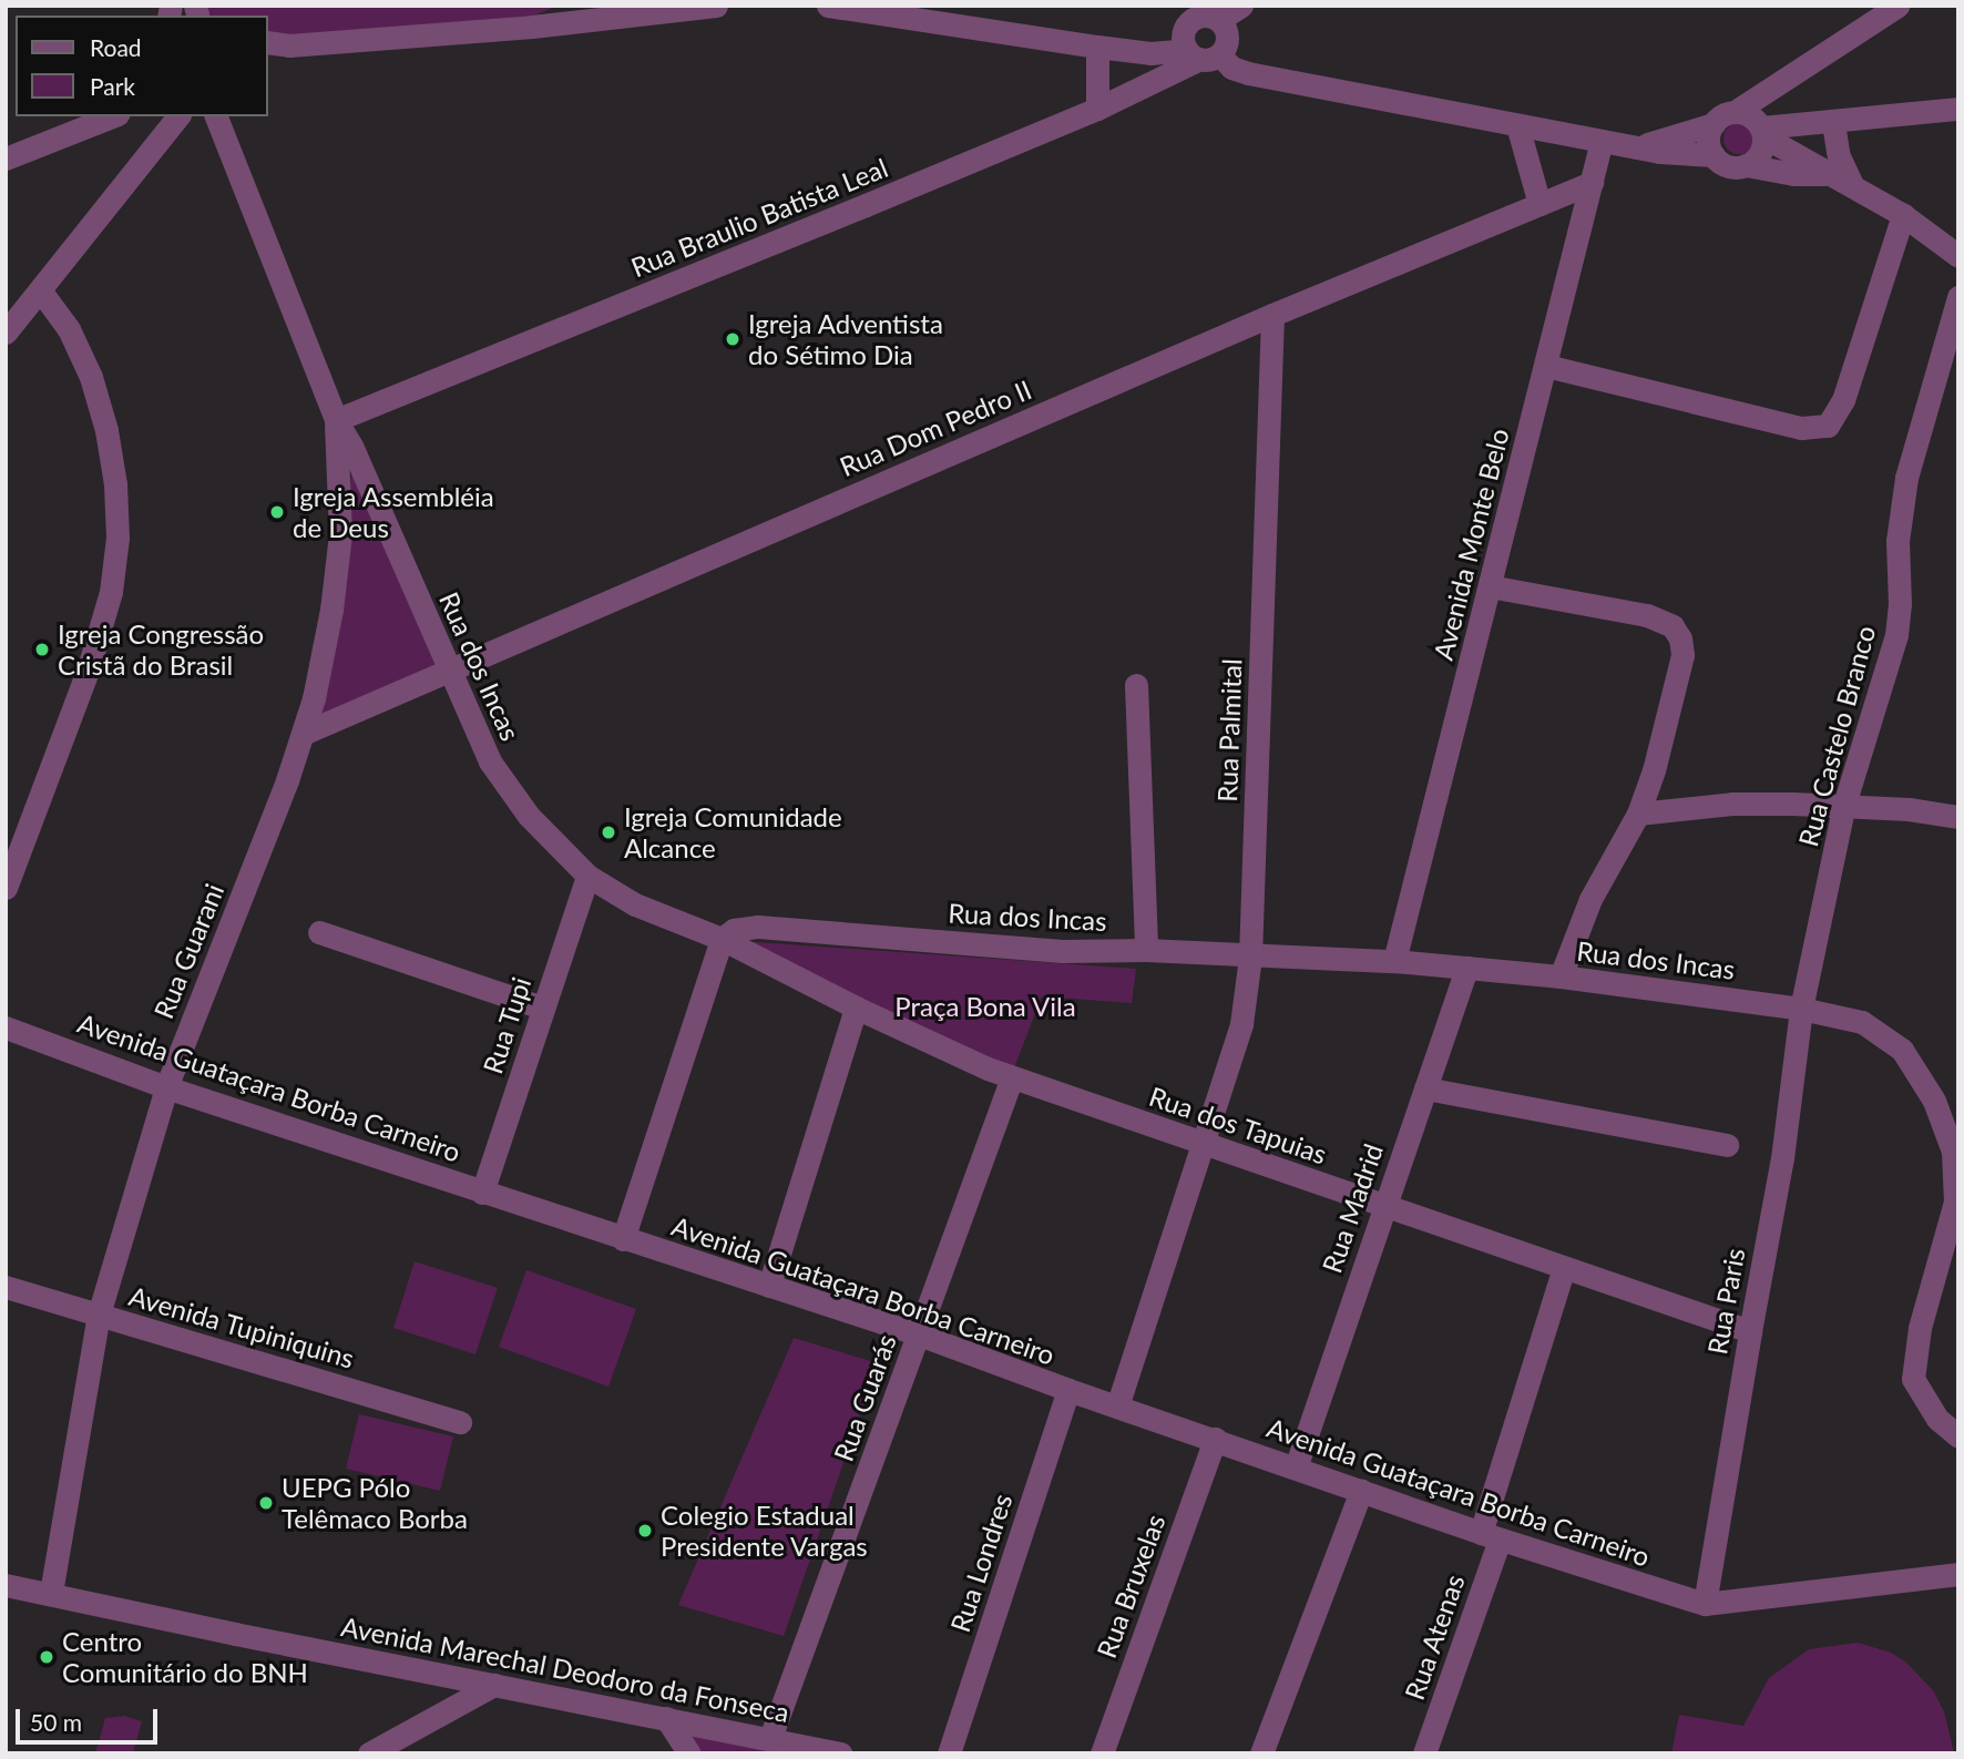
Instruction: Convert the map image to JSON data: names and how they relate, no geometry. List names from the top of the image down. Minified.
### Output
{"streets":{"street":["Rua Braulio Batista Leal","Rua Dom Pedro II","Avenida Monte Belo","Rua dos Incas","Rua Palmital","Rua Castelo Branco","Rua Guarani","Rua Tupi","Avenida Guataçara Borba Carneiro","Rua dos Tapuias","Rua Madrid","Rua Paris","Avenida Tupiniquins","Rua Guarás","Rua Londres","Rua Bruxelas","Rua Atenas","Avenida Marechal Deodoro da Fonseca"]},"crossings":[["Rua Braulio Batista Leal","Rua dos Incas"],["Rua Braulio Batista Leal","Rua Guarani"],["Rua Dom Pedro II","Avenida Monte Belo"],["Rua Dom Pedro II","Rua dos Incas"],["Rua Dom Pedro II","Rua Palmital"],["Rua Dom Pedro II","Rua Guarani"],["Avenida Monte Belo","Rua dos Incas"],["Rua dos Incas","Rua Palmital"],["Rua dos Incas","Rua Castelo Branco"],["Rua dos Incas","Rua Guarani"],["Rua dos Incas","Rua Tupi"],["Rua dos Incas","Rua dos Tapuias"],["Rua dos Incas","Rua Madrid"],["Rua dos Incas","Rua Paris"],["Rua Palmital","Avenida Guataçara Borba Carneiro"],["Rua Palmital","Rua dos Tapuias"],["Rua Castelo Branco","Rua Paris"],["Rua Guarani","Avenida Guataçara Borba Carneiro"],["Rua Guarani","Avenida Tupiniquins"],["Rua Guarani","Avenida Marechal Deodoro da Fonseca"],["Rua Tupi","Avenida Guataçara Borba Carneiro"],["Avenida Guataçara Borba Carneiro","Rua Madrid"],["Avenida Guataçara Borba Carneiro","Rua Paris"],["Avenida Guataçara Borba Carneiro","Rua Guarás"],["Avenida Guataçara Borba Carneiro","Rua Londres"],["Avenida Guataçara Borba Carneiro","Rua Bruxelas"],["Avenida Guataçara Borba Carneiro","Rua Atenas"],["Rua dos Tapuias","Rua Madrid"],["Rua dos Tapuias","Rua Paris"],["Rua dos Tapuias","Rua Guarás"],["Rua dos Tapuias","Rua Atenas"],["Rua Guarás","Avenida Marechal Deodoro da Fonseca"]],"parks":["Praça Bona Vila"],"places":["Igreja Adventista do Sétimo Dia","Igreja Assembléia de Deus","Igreja Congressão Cristã do Brasil","Igreja Comunidade Alcance","UEPG Pólo Telêmaco Borba","Colegio Estadual Presidente Vargas","Centro Comunitário do BNH"],"legend":["Road","Park"],"scale_bar":"50 m"}
